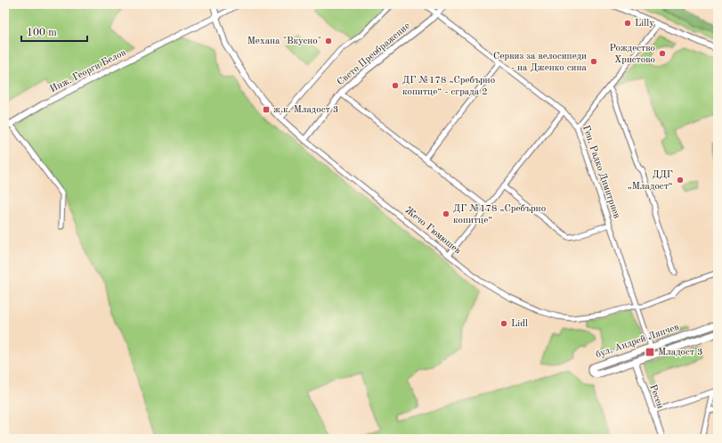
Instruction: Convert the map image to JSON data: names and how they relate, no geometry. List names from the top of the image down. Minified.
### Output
{"streets":{"main road":["бул. Андрей Ляпчев"],"street":["Свето Преображение","Инж. Георги Белов","Ген. Радко Димитриев","Жечо Гюмюшев","Ресен"]},"crossings":[["Свето Преображение","Ген. Радко Димитриев"],["Свето Преображение","Жечо Гюмюшев"],["Инж. Георги Белов","Жечо Гюмюшев"],["Ген. Радко Димитриев","Жечо Гюмюшев"],["Ген. Радко Димитриев","бул. Андрей Ляпчев"],["бул. Андрей Ляпчев","Ресен"]],"places":{"other":["Lilly","Механа \"Вкусно\"","Рождество Христово","Сервиз за велосипеди - на Дженко сина","ДГ №178 „Сребърно копитце“ - сграда 2","ДДГ „Младост“","ДГ №178 „Сребърно копитце“","Lidl"],"transit":["ж.к. Младост 3","Младост 3"]},"scale_bar":"100 m"}
